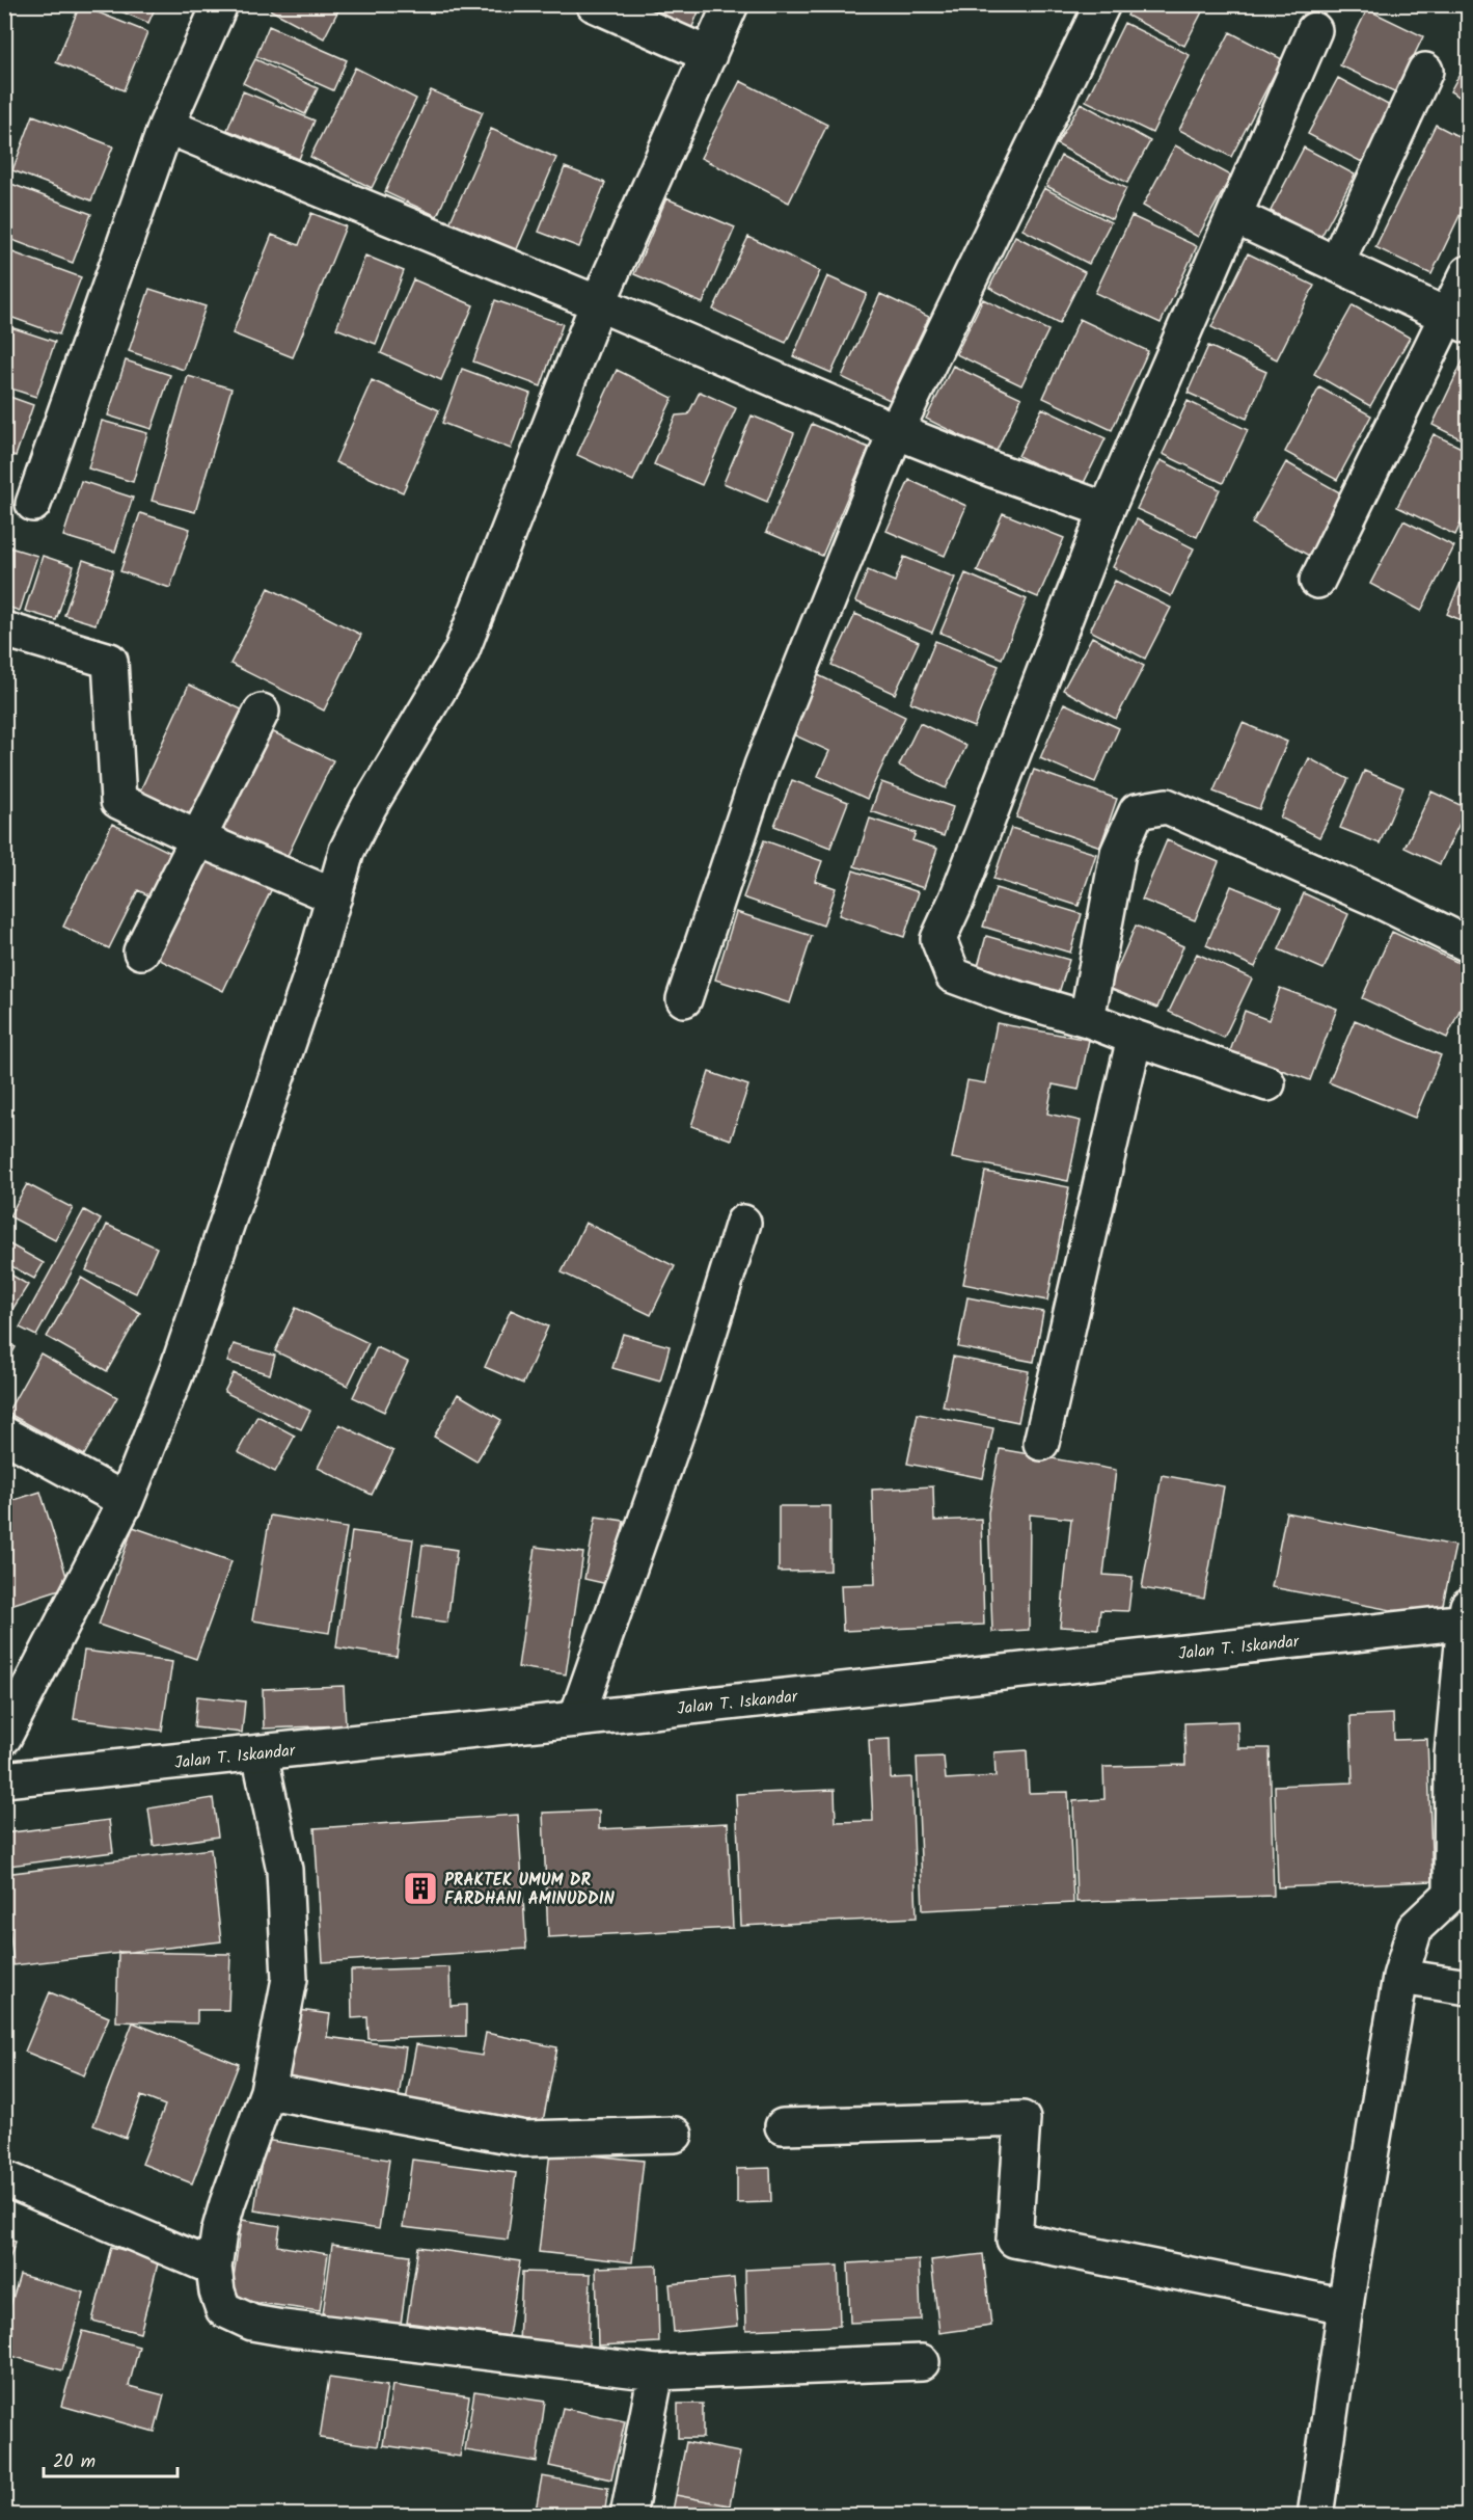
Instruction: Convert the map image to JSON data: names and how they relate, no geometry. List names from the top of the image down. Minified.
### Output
{"streets":{"street":["Jalan T. Iskandar"]},"places":{"building":["PRAKTEK UMUM DR FARDHANI AMINUDDIN"]},"scale_bar":"20 m"}
